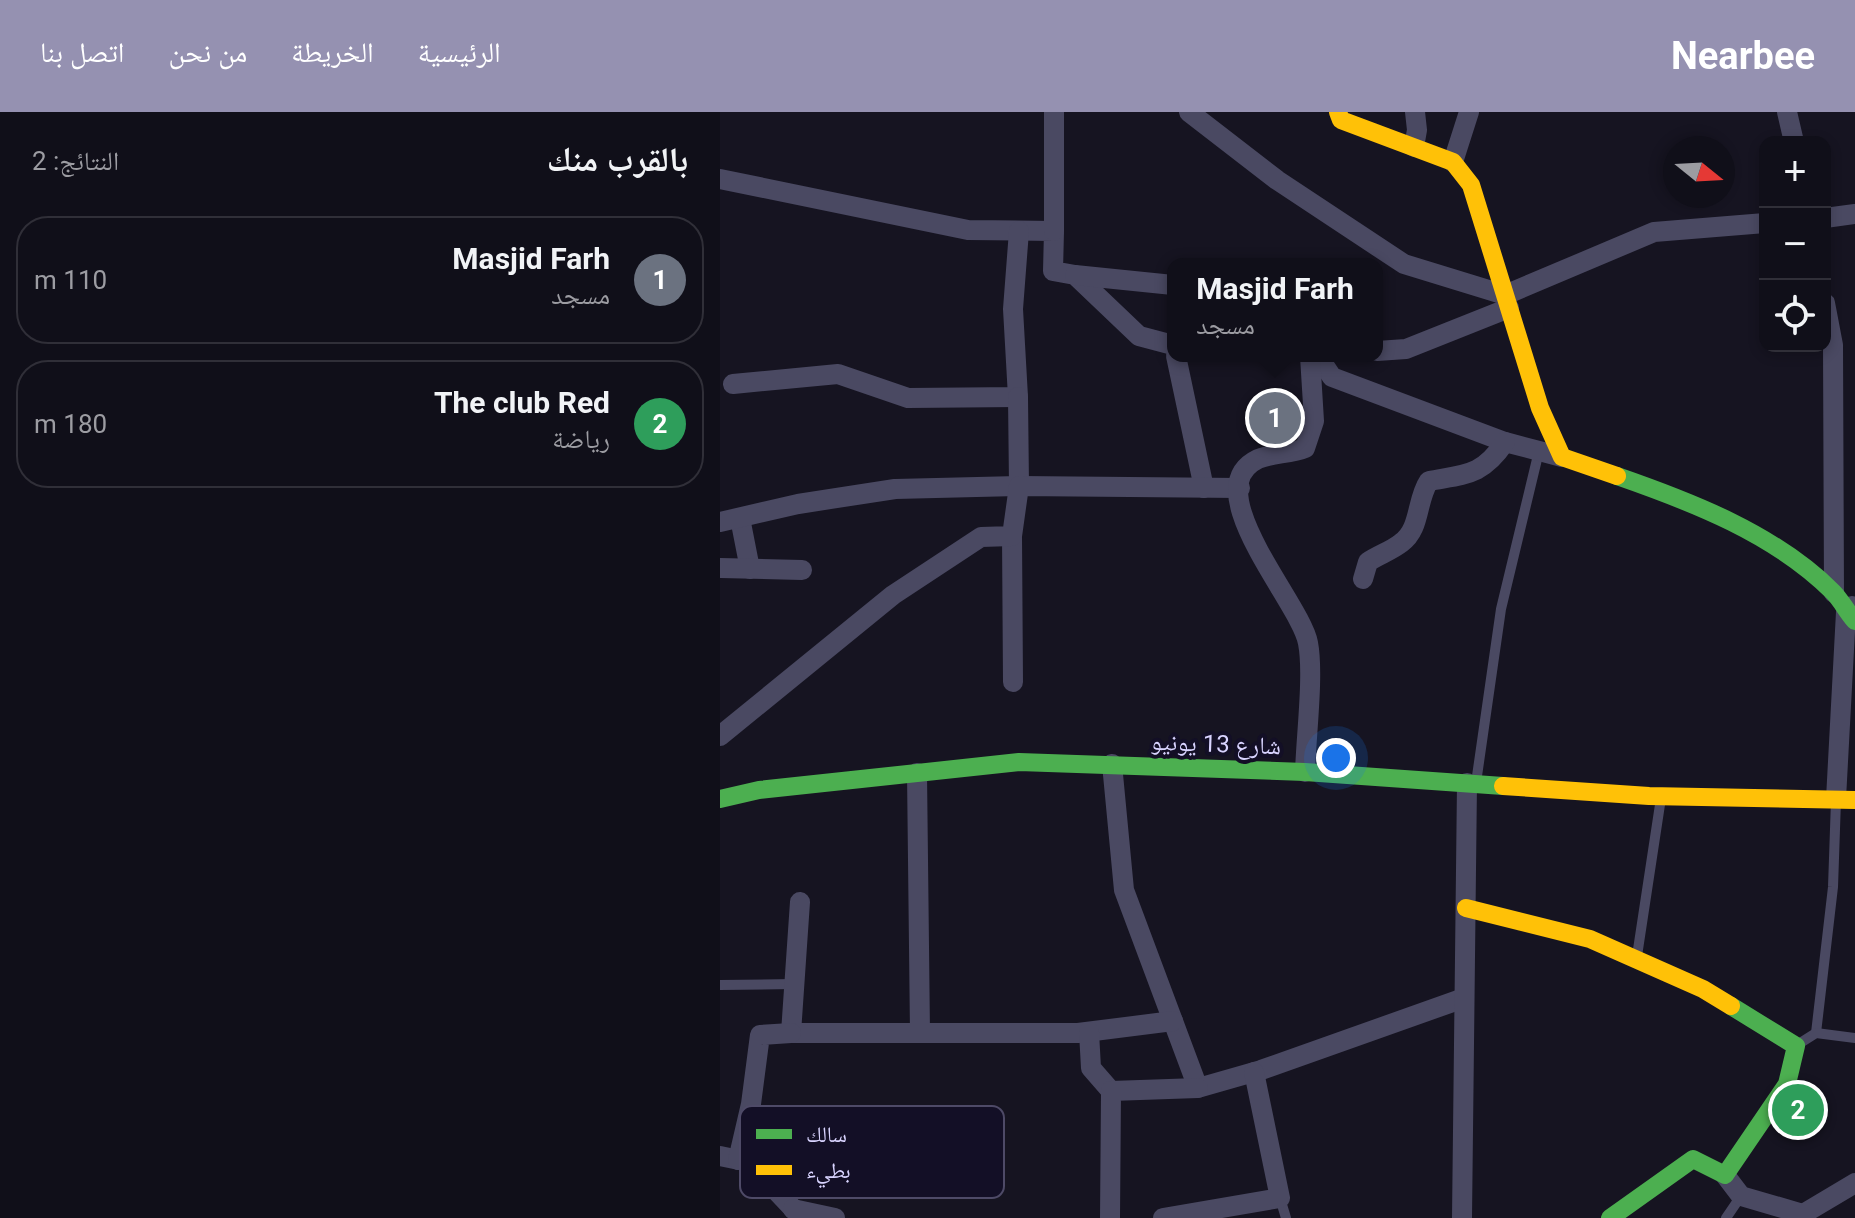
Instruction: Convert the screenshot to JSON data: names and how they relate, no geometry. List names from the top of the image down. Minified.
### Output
{"streets":{"street":["شارع 13 يونيو"]},"legend":["سالك","بطيء"],"north":"right","page":{"header":"Nearbee","nav":["الرئيسية","الخريطة","من نحن","اتصل بنا"],"heading":["بالقرب منك","النتائج: 2"],"map_buttons":["+","−"],"list":[{"mark":"1","name":"Masjid Farh","note":"مسجد","value":"110 m"},{"mark":"2","name":"The club Red","note":"رياضة","value":"180 m"}],"popup":["Masjid Farh","مسجد"],"pins":["1","2"]}}
